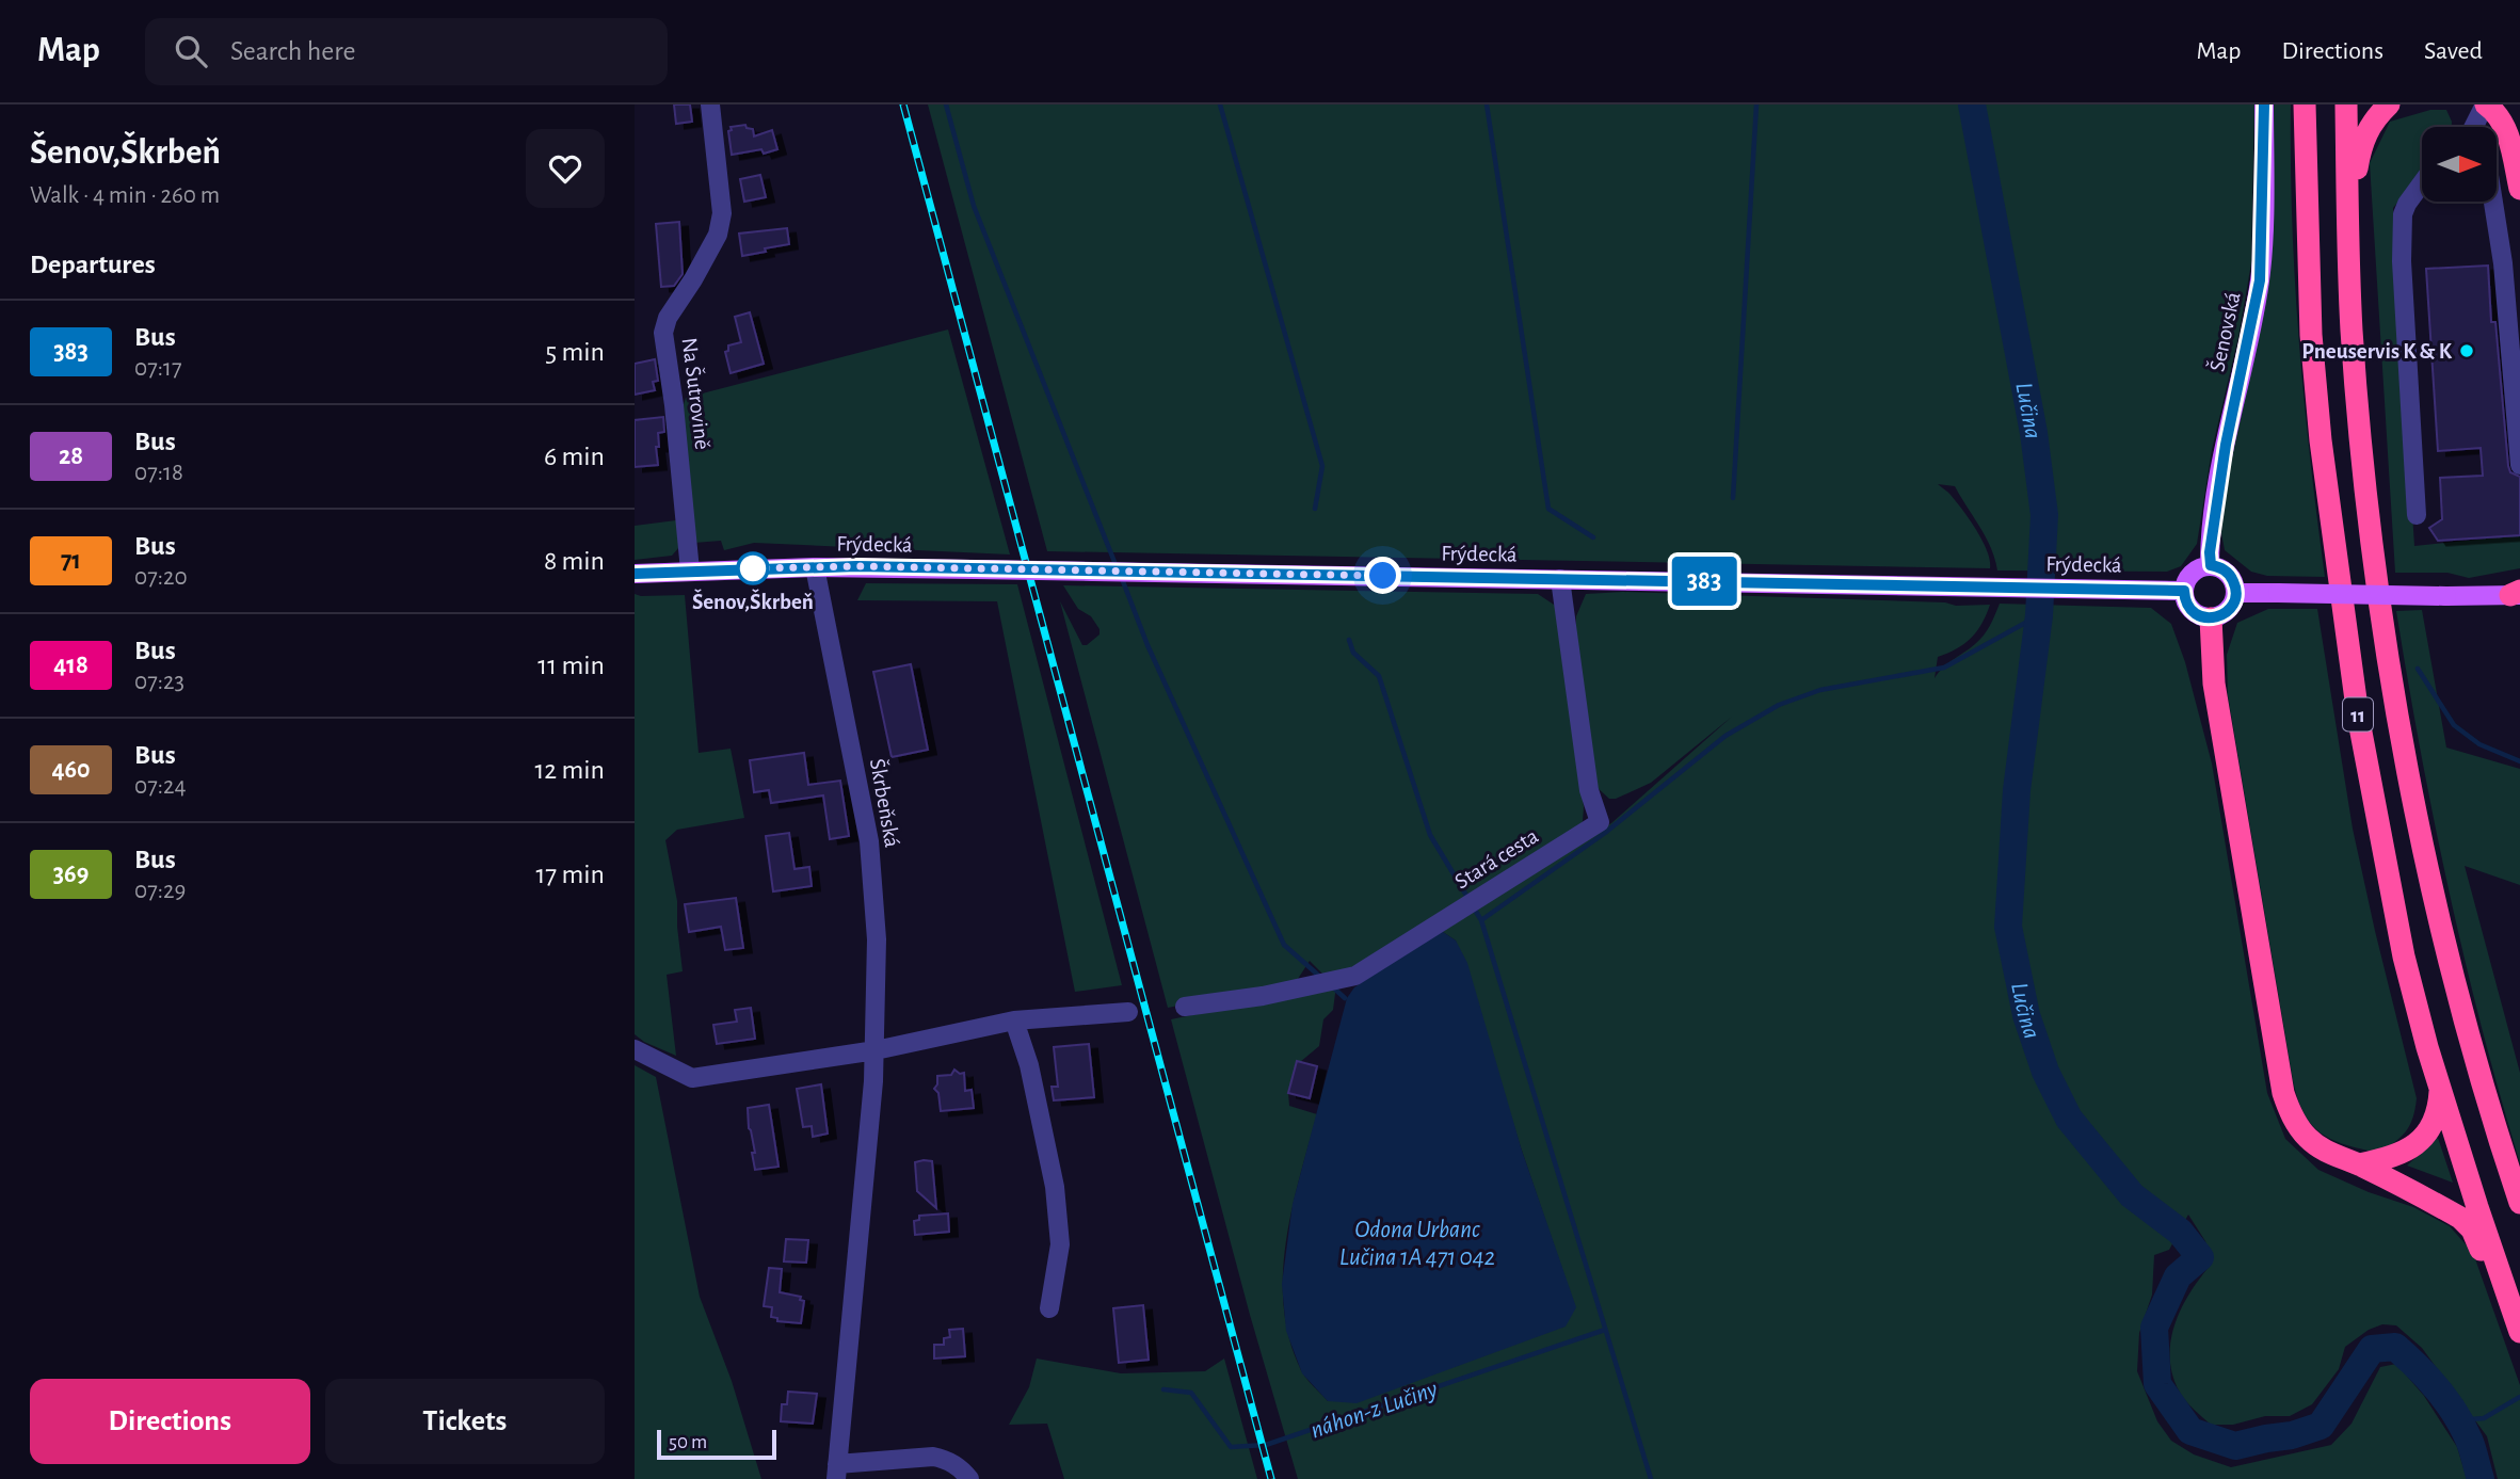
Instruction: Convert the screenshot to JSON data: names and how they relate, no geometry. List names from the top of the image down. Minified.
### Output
{"streets":{"highway":["11"],"main road":["Šenovská","Frýdecká"],"street":["Na Šutrovině","Škrbeňská","Stará cesta"]},"crossings":[["Šenovská","Frýdecká"],["Na Šutrovině","Frýdecká"],["Frýdecká","Škrbeňská"],["Frýdecká","Stará cesta"]],"water":["Lučina","Odona Urbanc Lučina 1A 471 042","náhon-z Lučiny"],"places":["Pneuservis K & K","Šenov,Škrbeň"],"lines":["bus line 383"],"scale_bar":"50 m","north":"right","page":{"header":"Map","search":"Search here","nav":["Map","Directions","Saved"],"heading":[["Šenov,Škrbeň","Walk · 4 min · 260 m"],"Departures"],"on_map":"383","list":[{"mark":"383","name":"Bus","note":"07:17","value":"5 min"},{"mark":"28","name":"Bus","note":"07:18","value":"6 min"},{"mark":"71","name":"Bus","note":"07:20","value":"8 min"},{"mark":"418","name":"Bus","note":"07:23","value":"11 min"},{"mark":"460","name":"Bus","note":"07:24","value":"12 min"},{"mark":"369","name":"Bus","note":"07:29","value":"17 min"}],"buttons":["Directions","Tickets"],"scale":"50 m"}}
